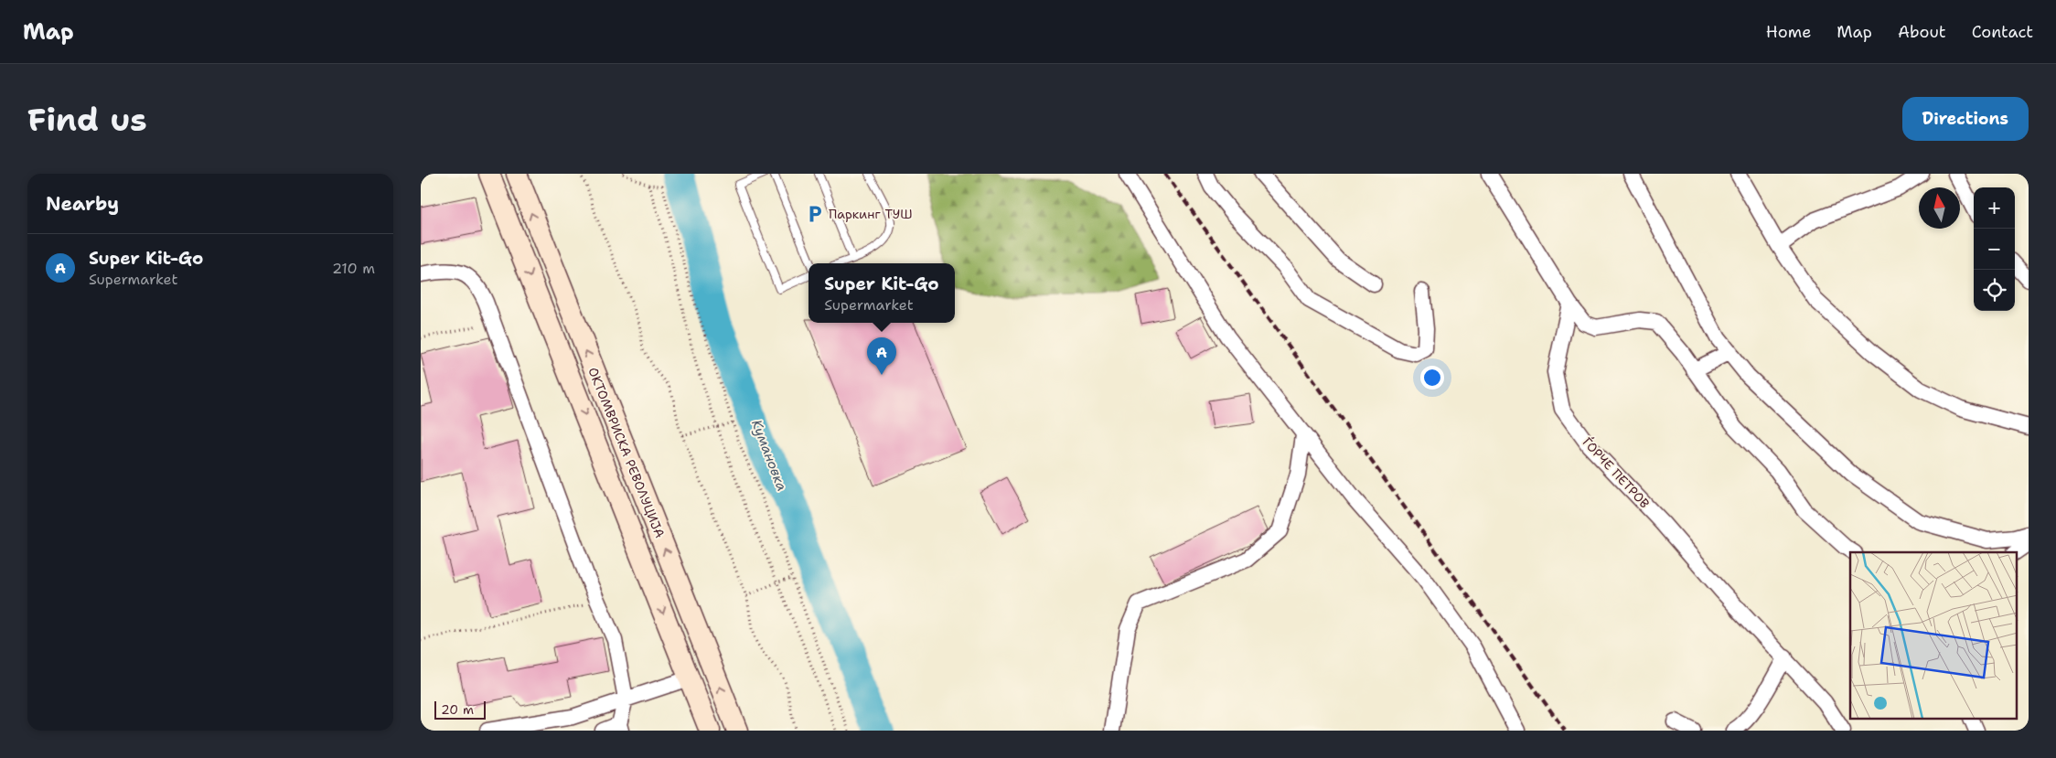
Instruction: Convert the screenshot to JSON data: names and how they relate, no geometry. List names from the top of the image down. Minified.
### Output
{"streets":{"street":["ОКТОМВРИСКА РЕВОЛУЦИЈА","ЃОРЧЕ ПЕТРОВ"]},"water":["Кумановка"],"places":{"parking":["Паркинг ТУШ"]},"scale_bar":"20 m","north":"top","page":{"header":"Map","nav":["Home","Map","About","Contact"],"buttons":"Directions","title":"Find us","heading":"Nearby","map_buttons":["+","−"],"list":[{"mark":"A","name":"Super Kit-Go","note":"Supermarket","value":"210 m"}],"popup":["Super Kit-Go","Supermarket"],"pins":"A","scale":"20 m"}}
